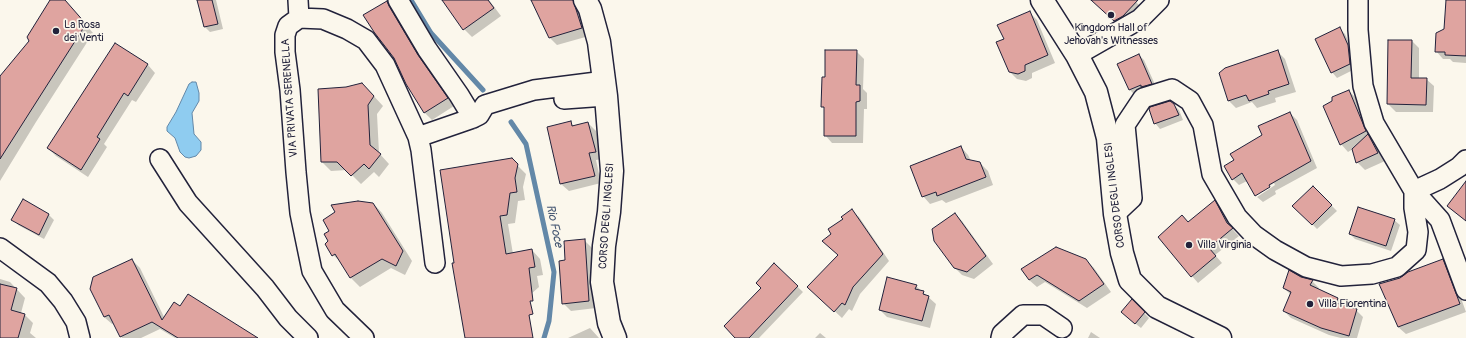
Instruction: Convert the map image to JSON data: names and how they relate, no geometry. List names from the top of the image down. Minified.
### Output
{"streets":{"main road":["CORSO DEGLI INGLESI"],"street":["VIA PRIVATA SERENELLA"]},"water":["Rio Foce"],"places":["Kingdom Hall of Jehovah's Witnesses","La Rosa dei Venti","Villa Virginia","Villa Fiorentina"]}
